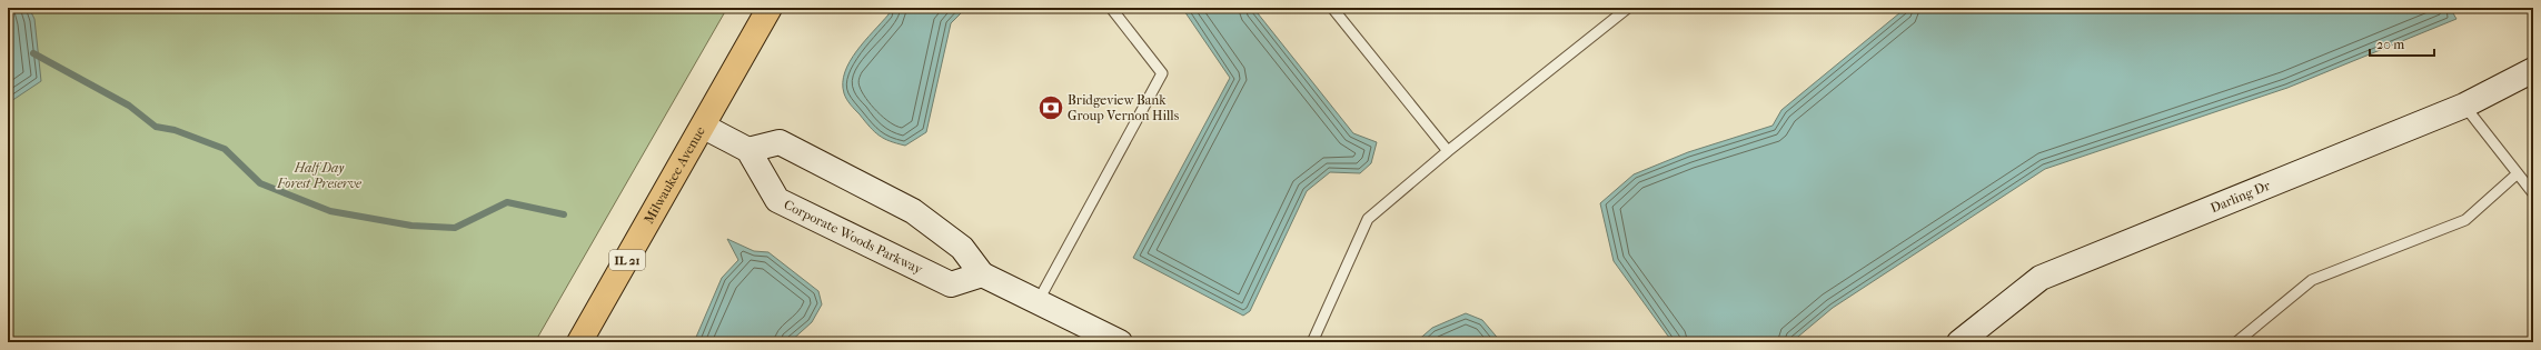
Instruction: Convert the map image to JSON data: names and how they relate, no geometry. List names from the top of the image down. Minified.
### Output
{"streets":{"main road":["Milwaukee Avenue","IL 21"],"street":["Darling Dr","Corporate Woods Parkway"]},"parks":["Half Day Forest Preserve"],"places":{"bank":["Bridgeview Bank Group Vernon Hills"]},"scale_bar":"20 m"}
